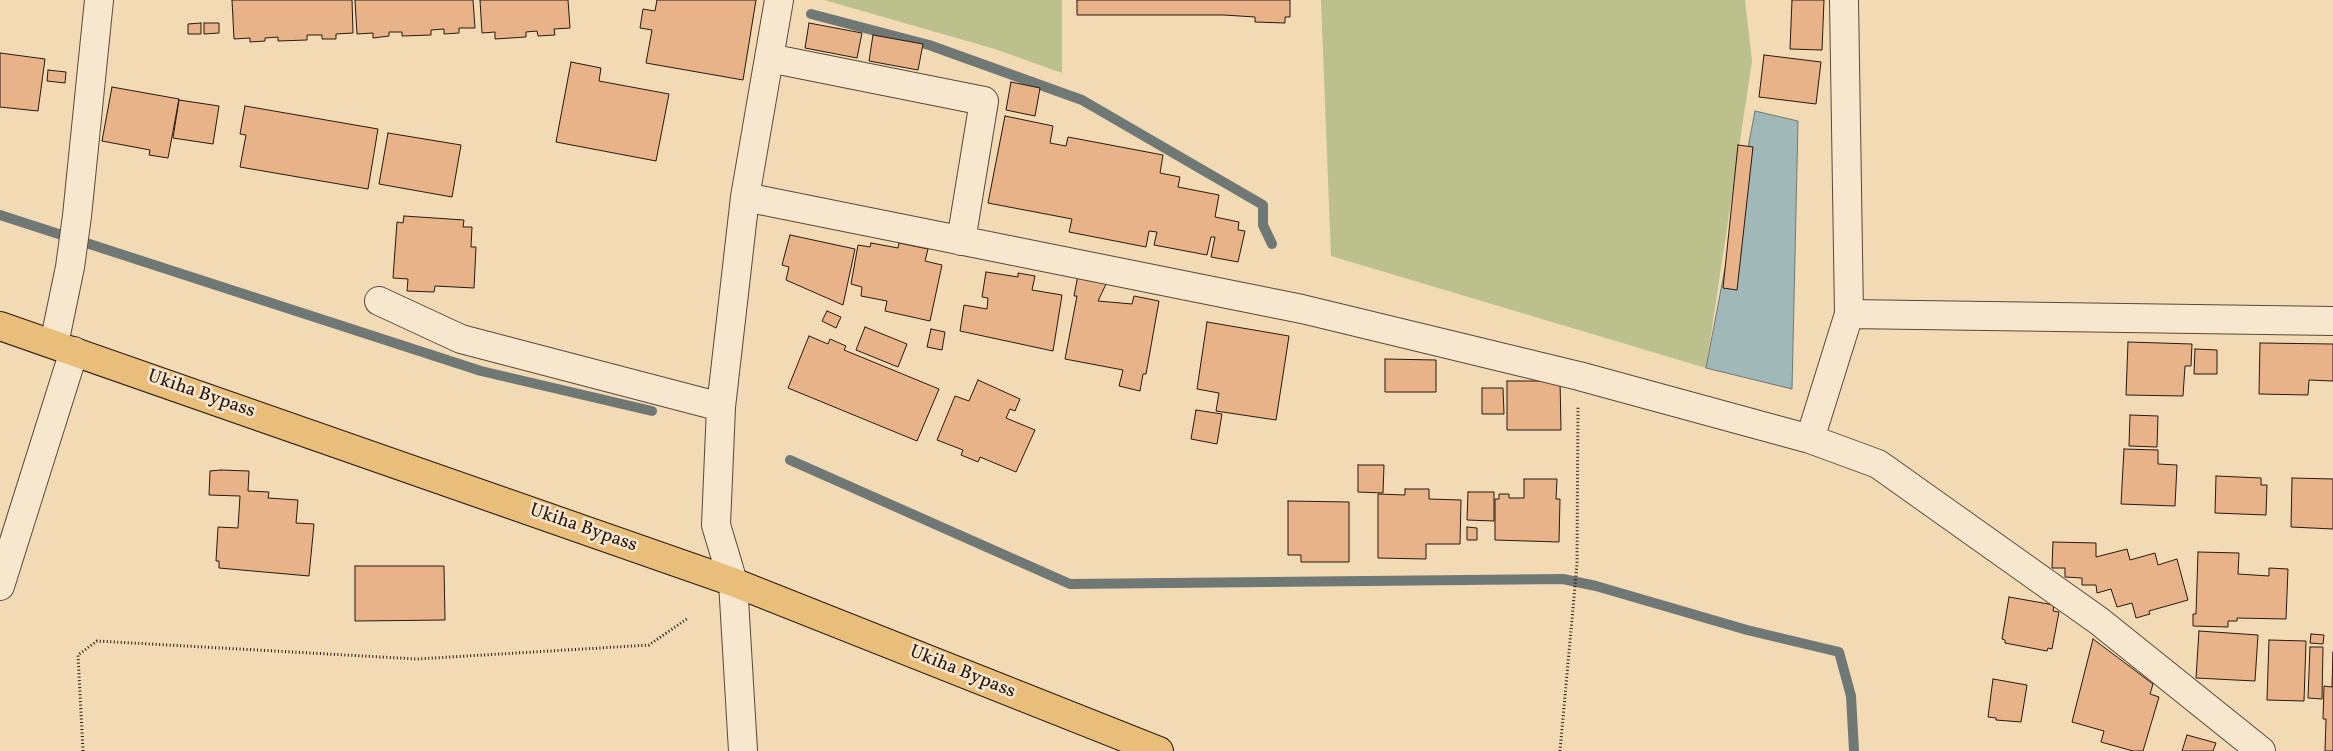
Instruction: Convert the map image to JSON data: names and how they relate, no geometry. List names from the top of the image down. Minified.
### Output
{"streets":{"highway":["Ukiha Bypass"]}}
